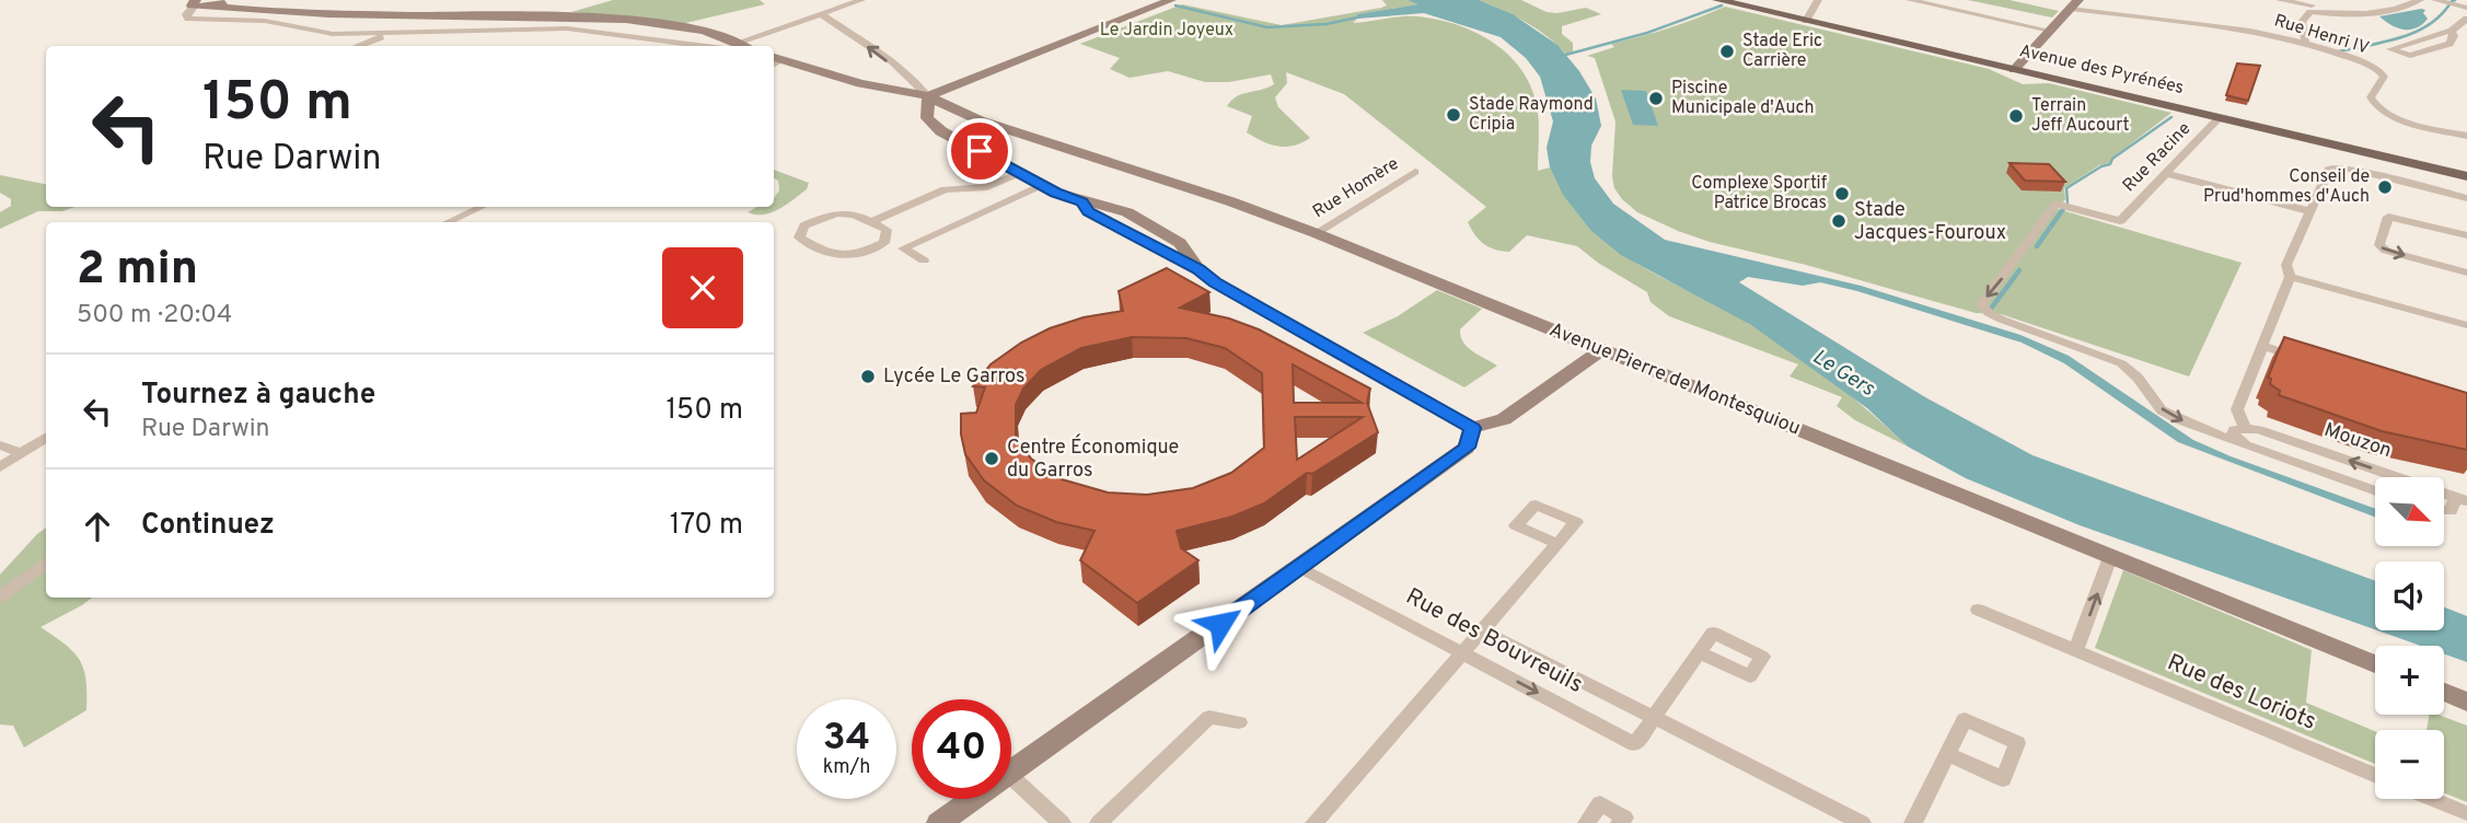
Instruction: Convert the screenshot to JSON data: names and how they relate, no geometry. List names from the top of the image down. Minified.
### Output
{"streets":{"main road":["Avenue des Pyrénées"],"street":["Rue Henri IV","Rue Racine","Rue Homère","Avenue Pierre de Montesquiou","Mouzon","Rue des Bouvreuils","Rue des Loriots"]},"crossings":[["Avenue des Pyrénées","Rue Racine"],["Rue Homère","Avenue Pierre de Montesquiou"]],"water":["Le Gers"],"parks":["Le Jardin Joyeux"],"places":["Stade Eric Carrière","Piscine Municipale d'Auch","Stade Raymond Cripia","Terrain Jeff Aucourt","Conseil de Prud'hommes d'Auch","Complexe Sportif Patrice Brocas","Stade Jacques-Fouroux","Lycée Le Garros","Centre Économique du Garros"],"north":"bottom right","page":{"turn":["150 m","Rue Darwin"],"heading":["2 min","500 m · 20:04"],"list":[{"name":"Tournez à gauche","note":"Rue Darwin","value":"150 m"},{"name":"Continuez","value":"170 m"}],"map_buttons":["+","−"],"speed":"34 km/h","limit":"40"}}
